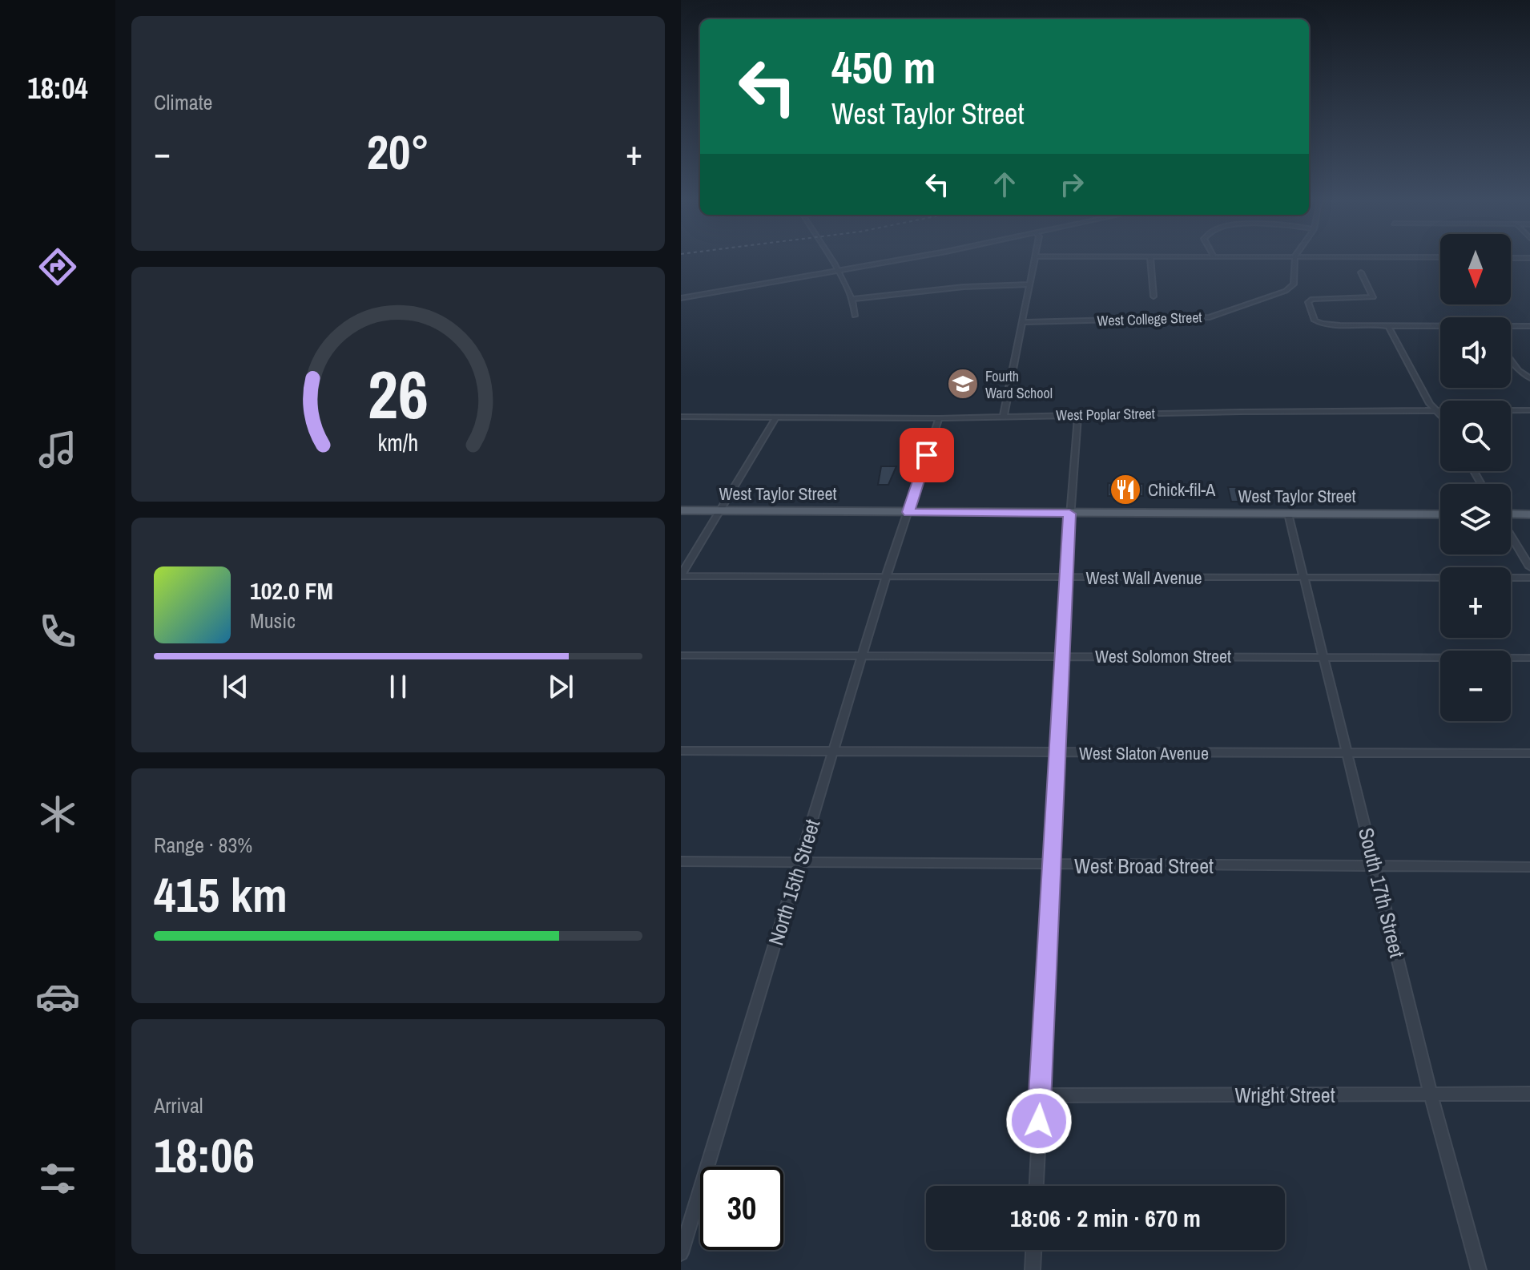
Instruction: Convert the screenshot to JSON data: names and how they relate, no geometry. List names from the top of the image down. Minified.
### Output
{"streets":{"main road":["West Taylor Street"],"street":["West College Street","West Poplar Street","West Wall Avenue","West Solomon Street","West Slaton Avenue","West Broad Street","North 15th Street","South 17th Street","Wright Street"]},"crossings":[["West Poplar Street","North 15th Street"],["West Taylor Street","North 15th Street"],["West Taylor Street","South 17th Street"],["West Wall Avenue","North 15th Street"],["West Wall Avenue","South 17th Street"],["West Solomon Street","North 15th Street"],["West Solomon Street","South 17th Street"],["West Slaton Avenue","North 15th Street"],["West Slaton Avenue","South 17th Street"],["West Broad Street","North 15th Street"],["West Broad Street","South 17th Street"],["South 17th Street","Wright Street"]],"places":{"school or university":["Fourth Ward School"],"restaurant":["Chick-fil-A"]},"north":"bottom","page":{"tabs":"18:04","tile":["Climate",["Range · 83%","415 km"],["Arrival","18:06"]],"turn":["450 m","West Taylor Street"],"heat":["−","20°","+"],"map_buttons":["+","−"],"song":["102.0 FM","Music"],"limit":"30","trip":"18:06 · 2 min · 670 m","gauge":["26","km/h"]}}
